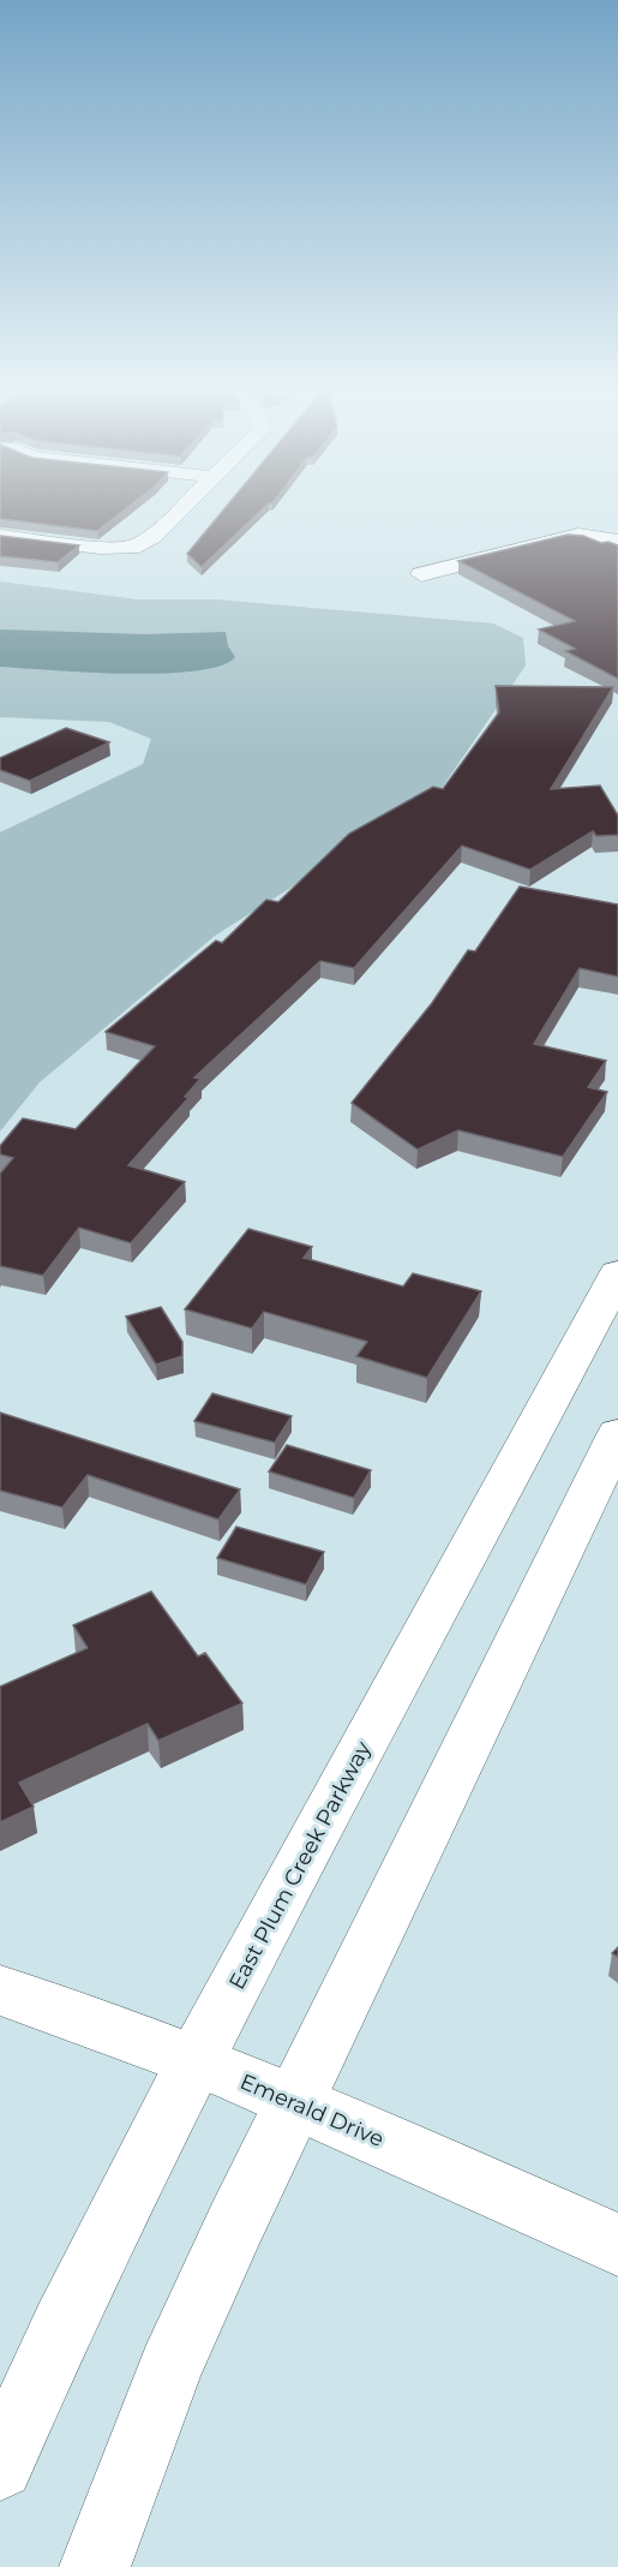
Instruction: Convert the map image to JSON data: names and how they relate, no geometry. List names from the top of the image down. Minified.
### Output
{"streets":{"street":["East Plum Creek Parkway","Emerald Drive"]},"crossings":[["East Plum Creek Parkway","Emerald Drive"]]}
